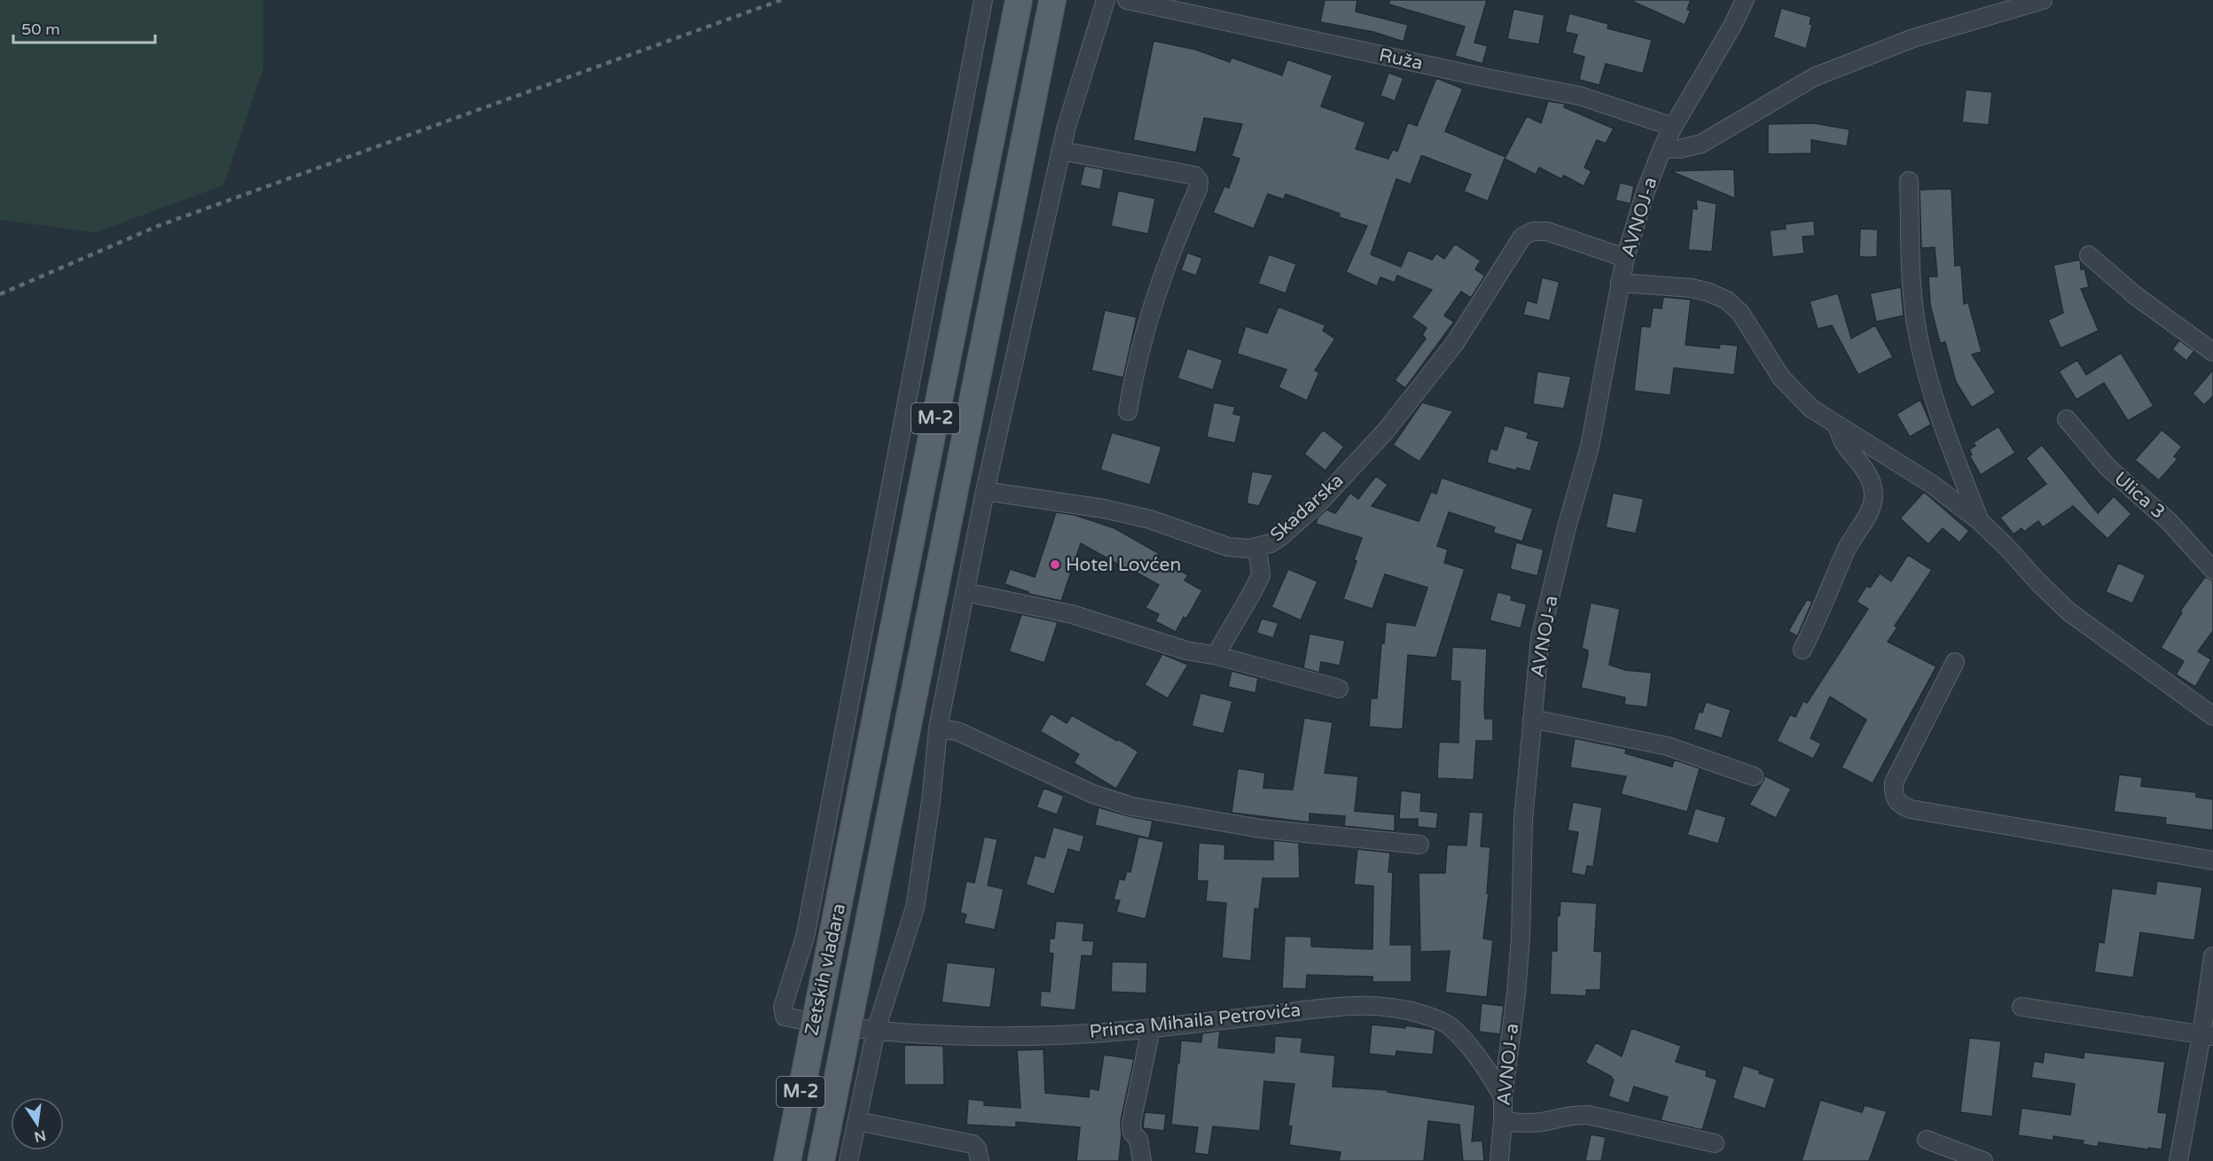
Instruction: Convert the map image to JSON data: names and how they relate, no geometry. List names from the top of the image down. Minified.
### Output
{"streets":{"main road":["M-2","Zetskih vladara"],"street":["Ruža","AVNOJ-a","Ulica 3","Skadarska","Princa Mihaila Petrovića"]},"crossings":[["Ruža","AVNOJ-a"],["AVNOJ-a","Skadarska"],["AVNOJ-a","Princa Mihaila Petrovića"],["M-2","Zetskih vladara"],["M-2","Princa Mihaila Petrovića"],["Zetskih vladara","Princa Mihaila Petrovića"]],"places":["Hotel Lovćen"],"scale_bar":"50 m","north":"bottom"}
